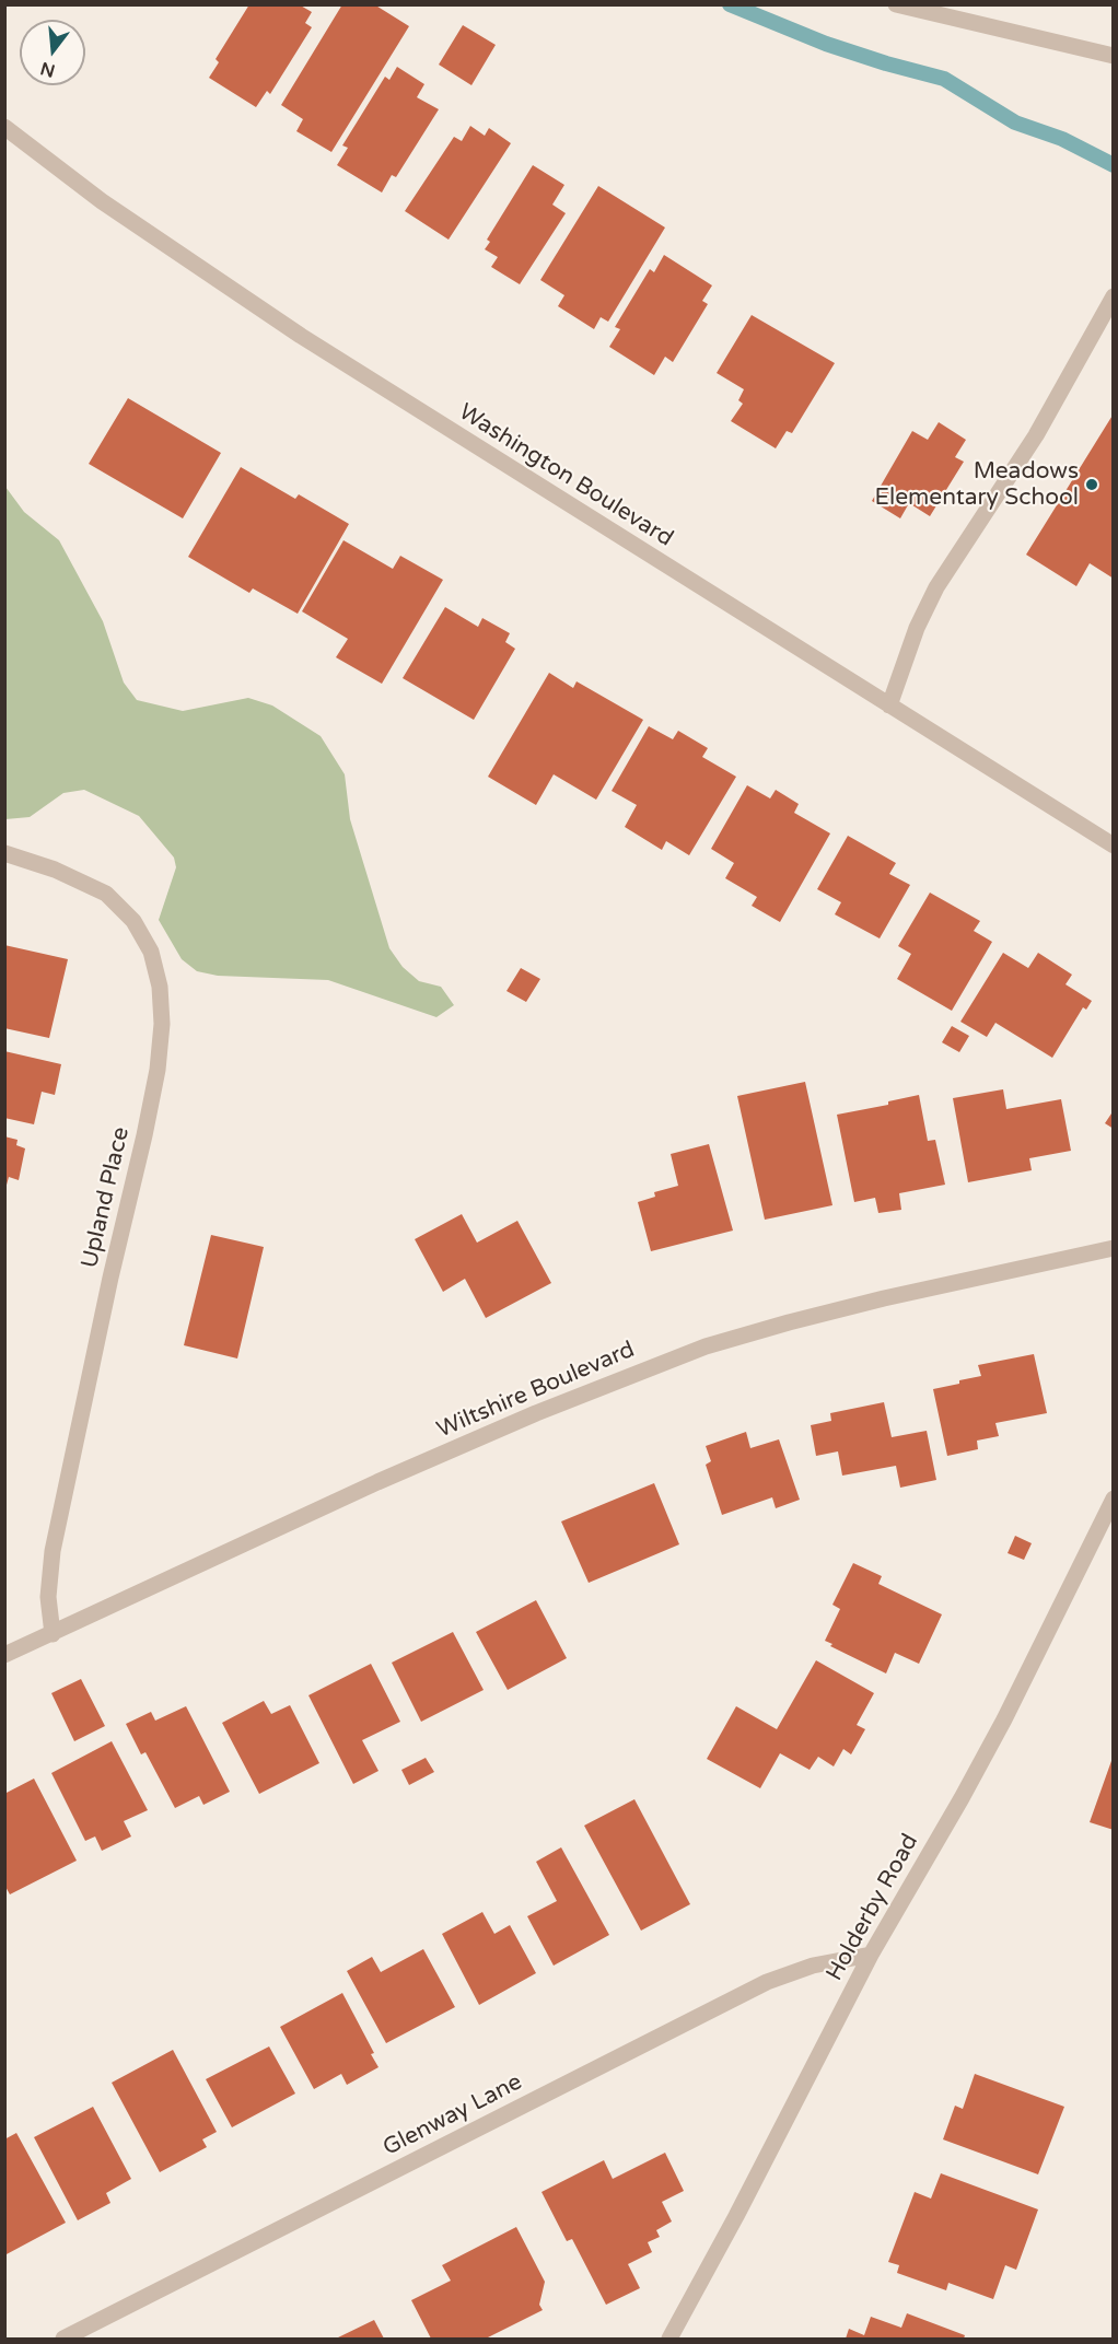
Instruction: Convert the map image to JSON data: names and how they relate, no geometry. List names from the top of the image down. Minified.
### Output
{"streets":{"street":["Washington Boulevard","Upland Place","Wiltshire Boulevard","Holderby Road","Glenway Lane"]},"crossings":[["Upland Place","Wiltshire Boulevard"],["Holderby Road","Glenway Lane"]],"places":["Meadows Elementary School"],"north":"bottom"}
